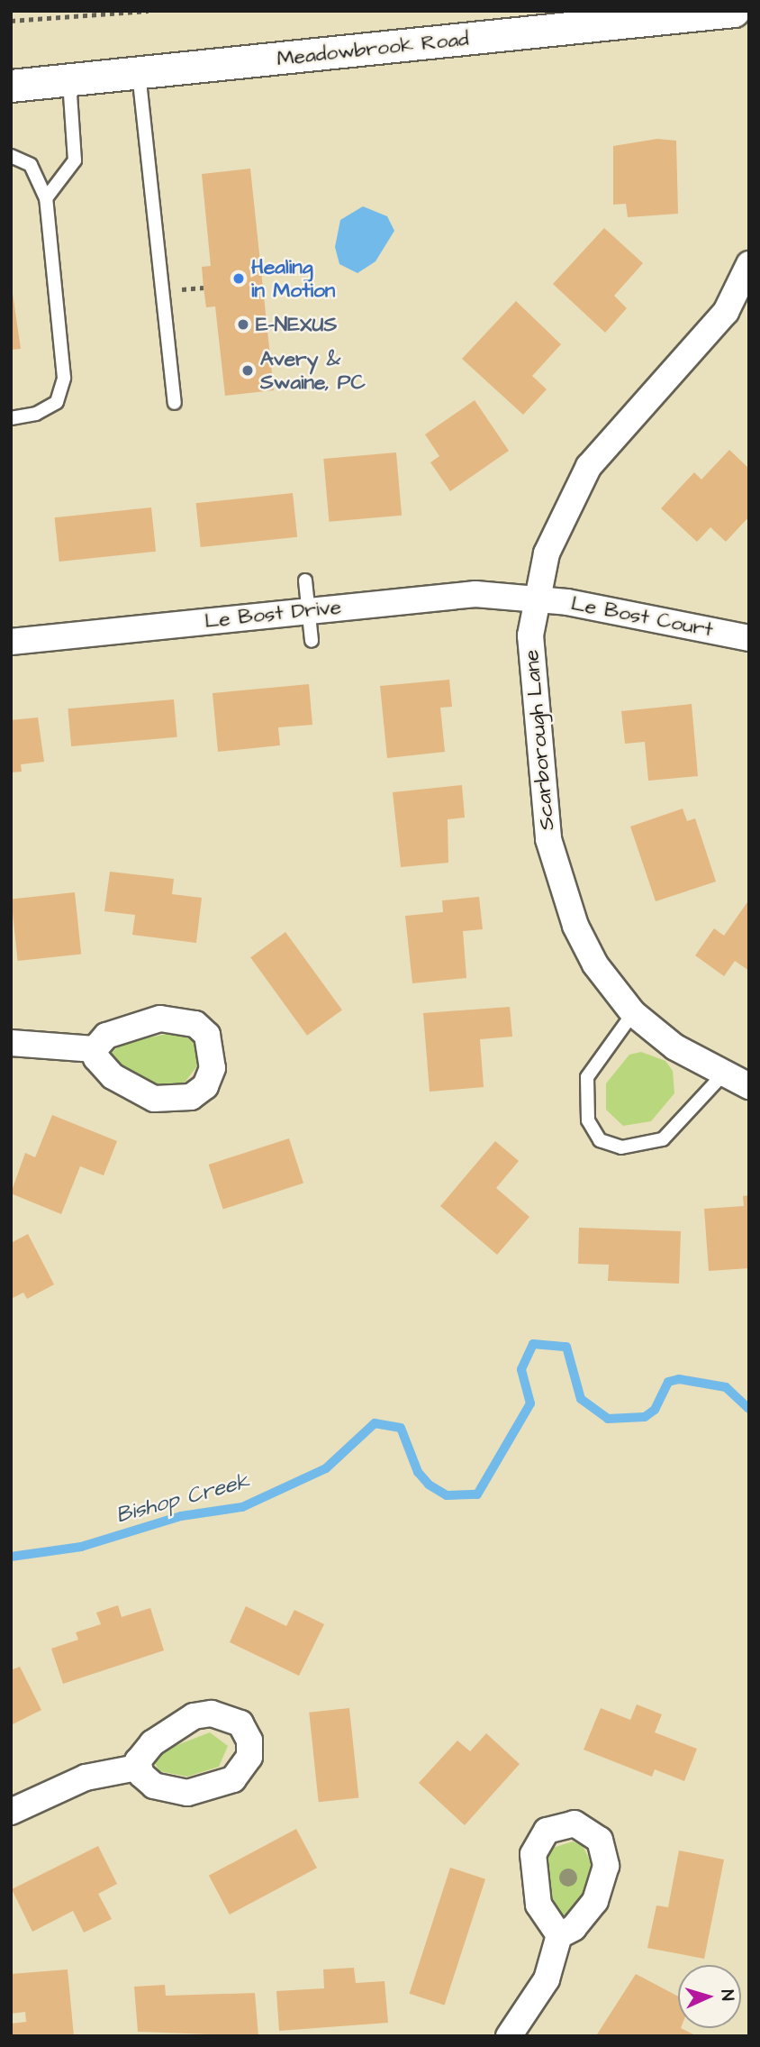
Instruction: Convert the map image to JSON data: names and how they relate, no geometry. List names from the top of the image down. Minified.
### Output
{"streets":{"street":["Meadowbrook Road","Le Bost Drive","Le Bost Court","Scarborough Lane"]},"crossings":[["Le Bost Drive","Le Bost Court"],["Le Bost Drive","Scarborough Lane"],["Le Bost Court","Scarborough Lane"]],"water":["Bishop Creek"],"places":["Healing in Motion","E-NEXUS","Avery & Swaine, PC"],"north":"right"}
